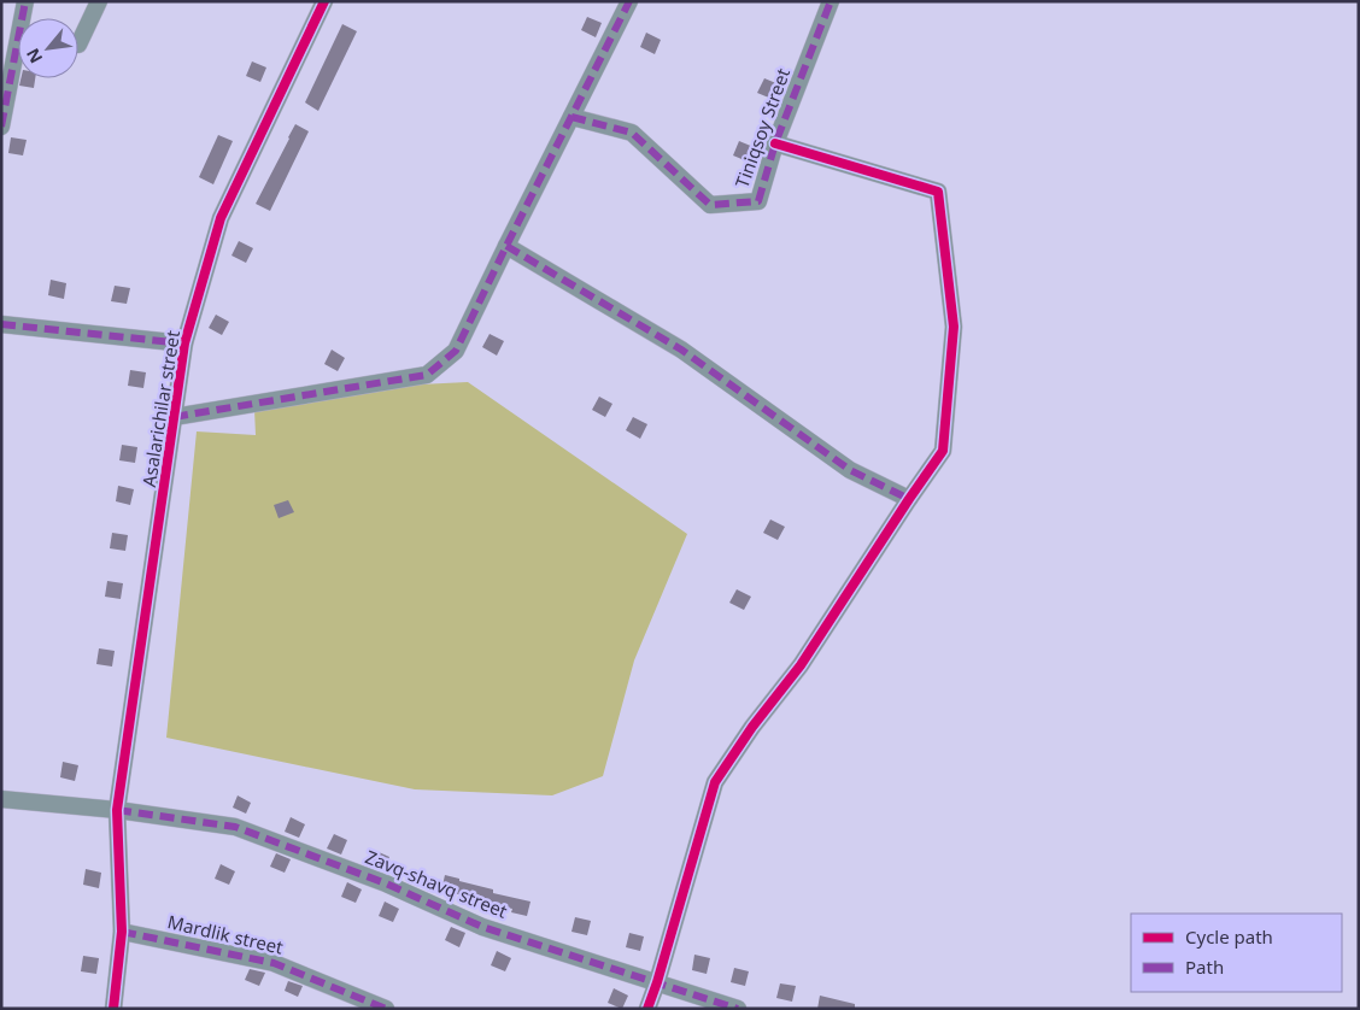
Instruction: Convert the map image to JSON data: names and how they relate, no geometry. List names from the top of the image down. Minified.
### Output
{"streets":{"street":["Tiniqsoy Street","Asalarichilar street","Zavq-shavq street","Mardlik street"]},"crossings":[["Asalarichilar street","Zavq-shavq street"],["Asalarichilar street","Mardlik street"]],"legend":["Cycle path","Path"],"north":"bottom left"}
